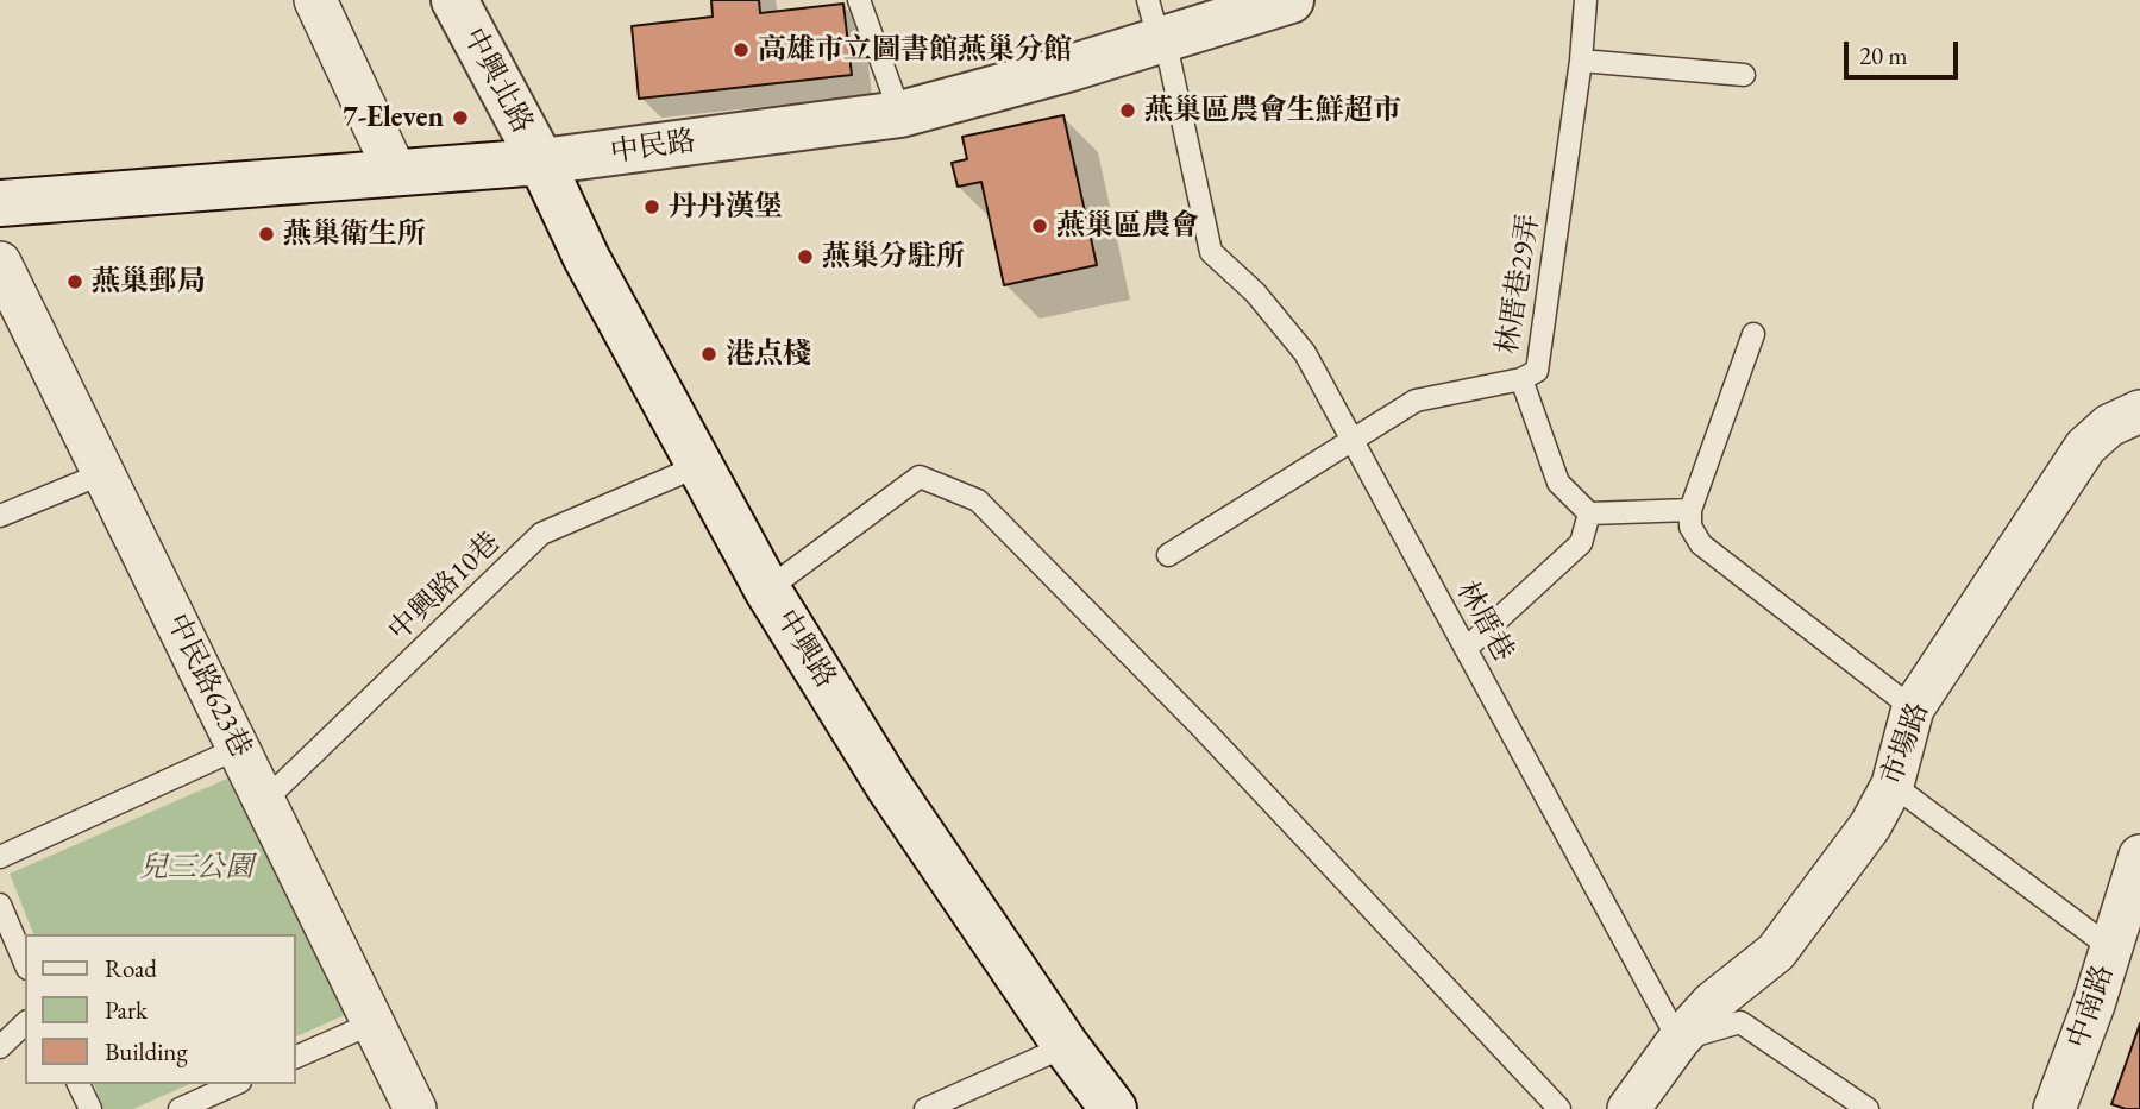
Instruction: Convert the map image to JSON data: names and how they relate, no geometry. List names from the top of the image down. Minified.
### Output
{"streets":{"main road":["中興北路","中民路","中興路"],"street":["中民路623巷","市場路","中南路"],"lane":["林厝巷29弄","中興路10巷","林厝巷"]},"crossings":[["中興北路","中民路"],["中興北路","中興路"],["中民路","林厝巷"],["中民路","中興路"],["中興路10巷","中興路"],["中興路10巷","中民路623巷"],["林厝巷","市場路"]],"parks":["兒三公園"],"places":["高雄市立圖書館燕巢分館","燕巢區農會生鮮超市","7-Eleven","丹丹漢堡","燕巢區農會","燕巢衛生所","燕巢分駐所","燕巢郵局","港点棧"],"legend":["Road","Park","Building"],"scale_bar":"20 m"}
